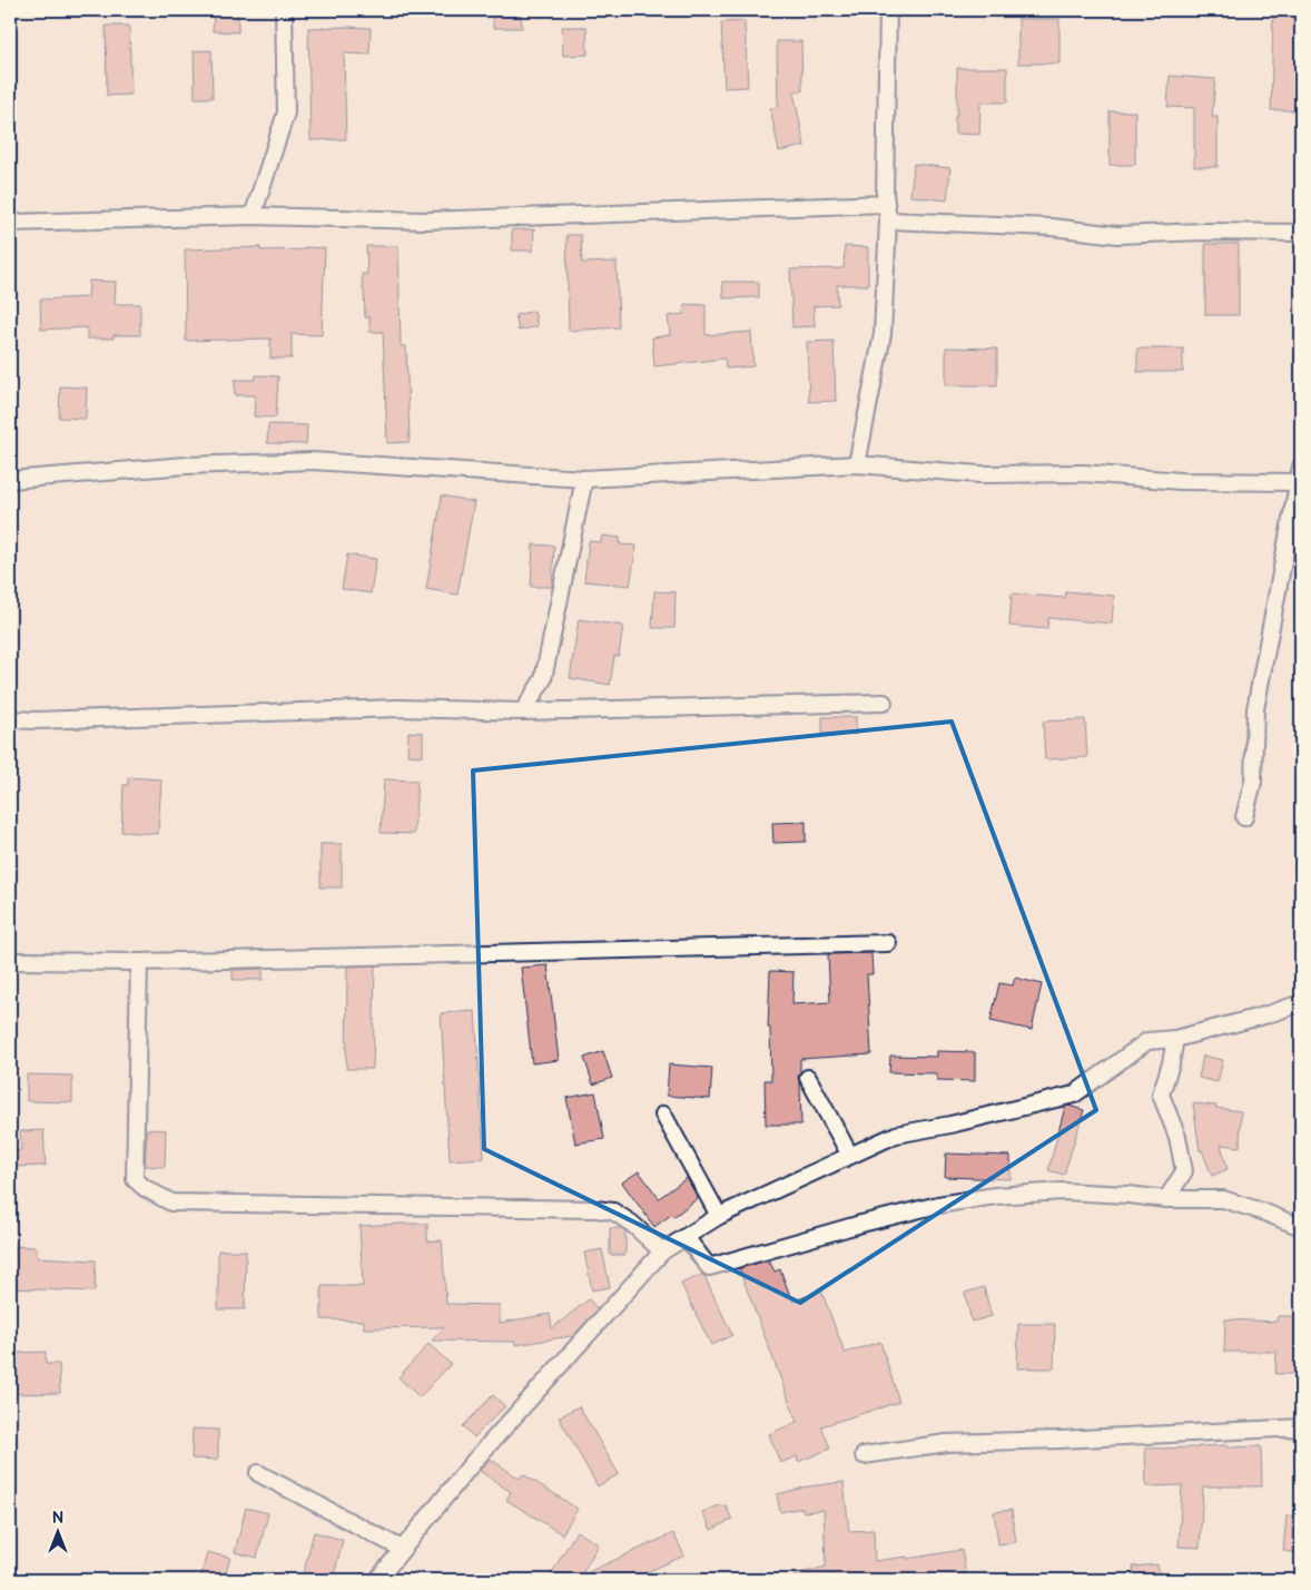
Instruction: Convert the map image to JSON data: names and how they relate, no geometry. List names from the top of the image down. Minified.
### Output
{"north":"top"}
